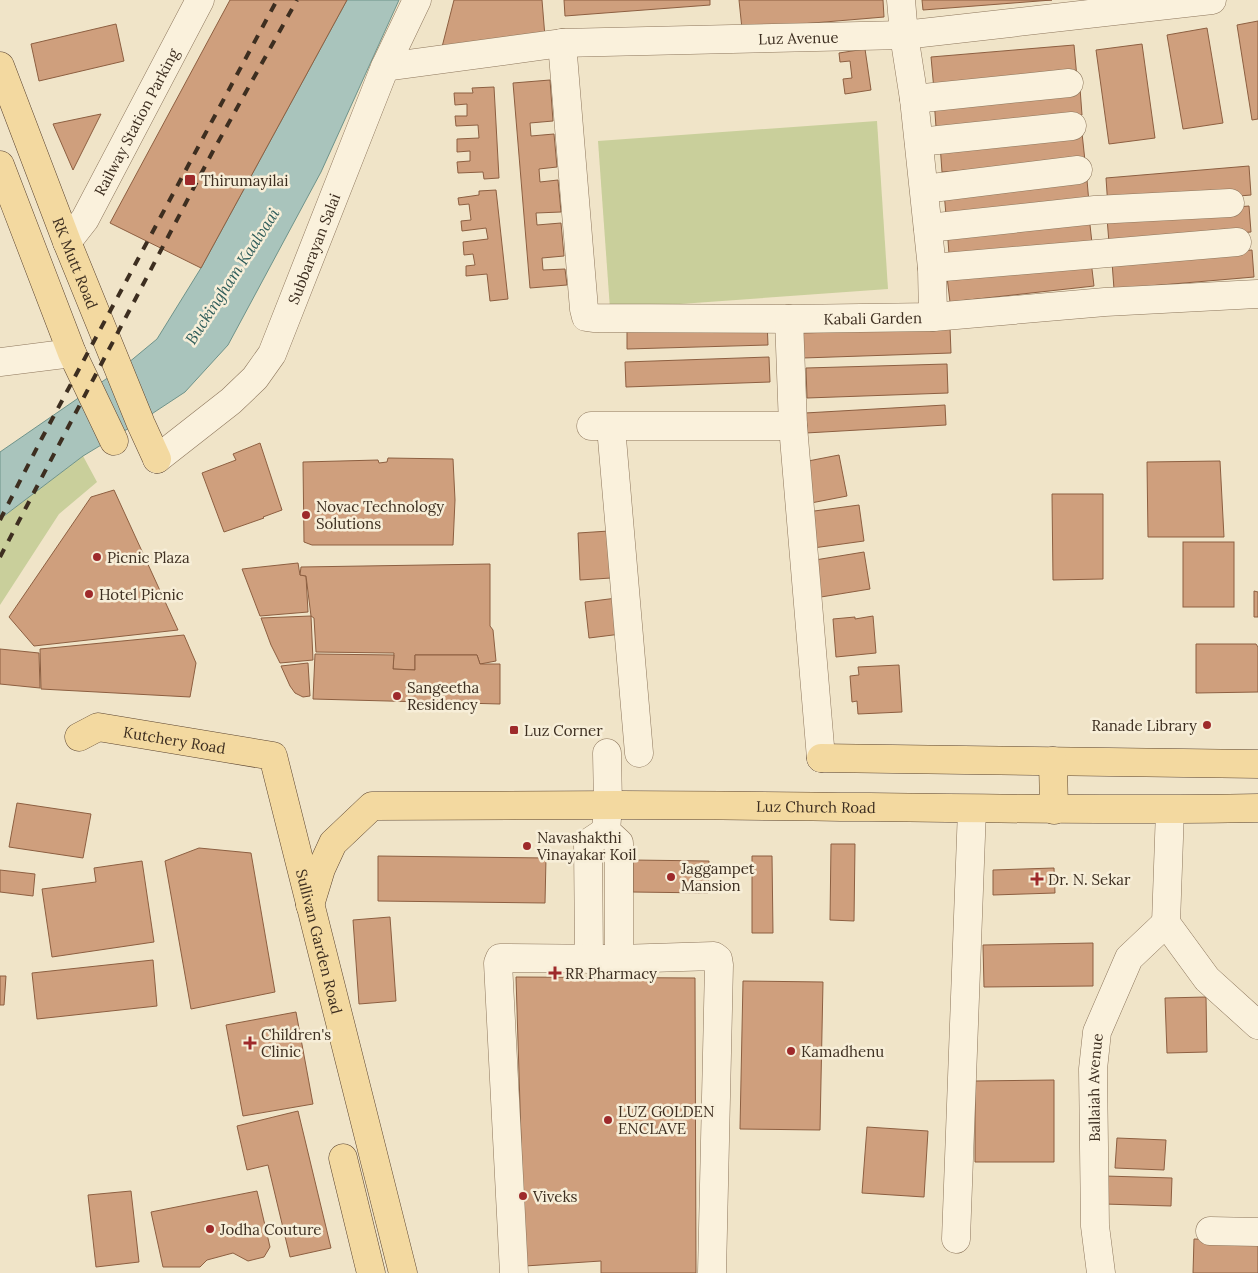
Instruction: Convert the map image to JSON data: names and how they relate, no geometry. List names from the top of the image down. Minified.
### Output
{"streets":{"main road":["RK Mutt Road","Kutchery Road","Luz Church Road","Sullivan Garden Road"],"street":["Luz Avenue","Railway Station Parking","Subbarayan Salai","Kabali Garden","Ballaiah Avenue"]},"crossings":[["Luz Avenue","Subbarayan Salai"],["Luz Avenue","Kabali Garden"],["Railway Station Parking","RK Mutt Road"],["Subbarayan Salai","RK Mutt Road"],["Kutchery Road","Sullivan Garden Road"],["Luz Church Road","Sullivan Garden Road"]],"water":["Buckingham Kaalvaai"],"places":{"transit":["Thirumayilai","Luz Corner"],"other":["Novac Technology Solutions","Picnic Plaza","Hotel Picnic","Sangeetha Residency","Ranade Library","Navashakthi Vinayakar Koil","Jaggampet Mansion","Kamadhenu","LUZ GOLDEN ENCLAVE","Viveks","Jodha Couture"],"health":["Dr. N. Sekar","RR Pharmacy","Children's Clinic"]}}
